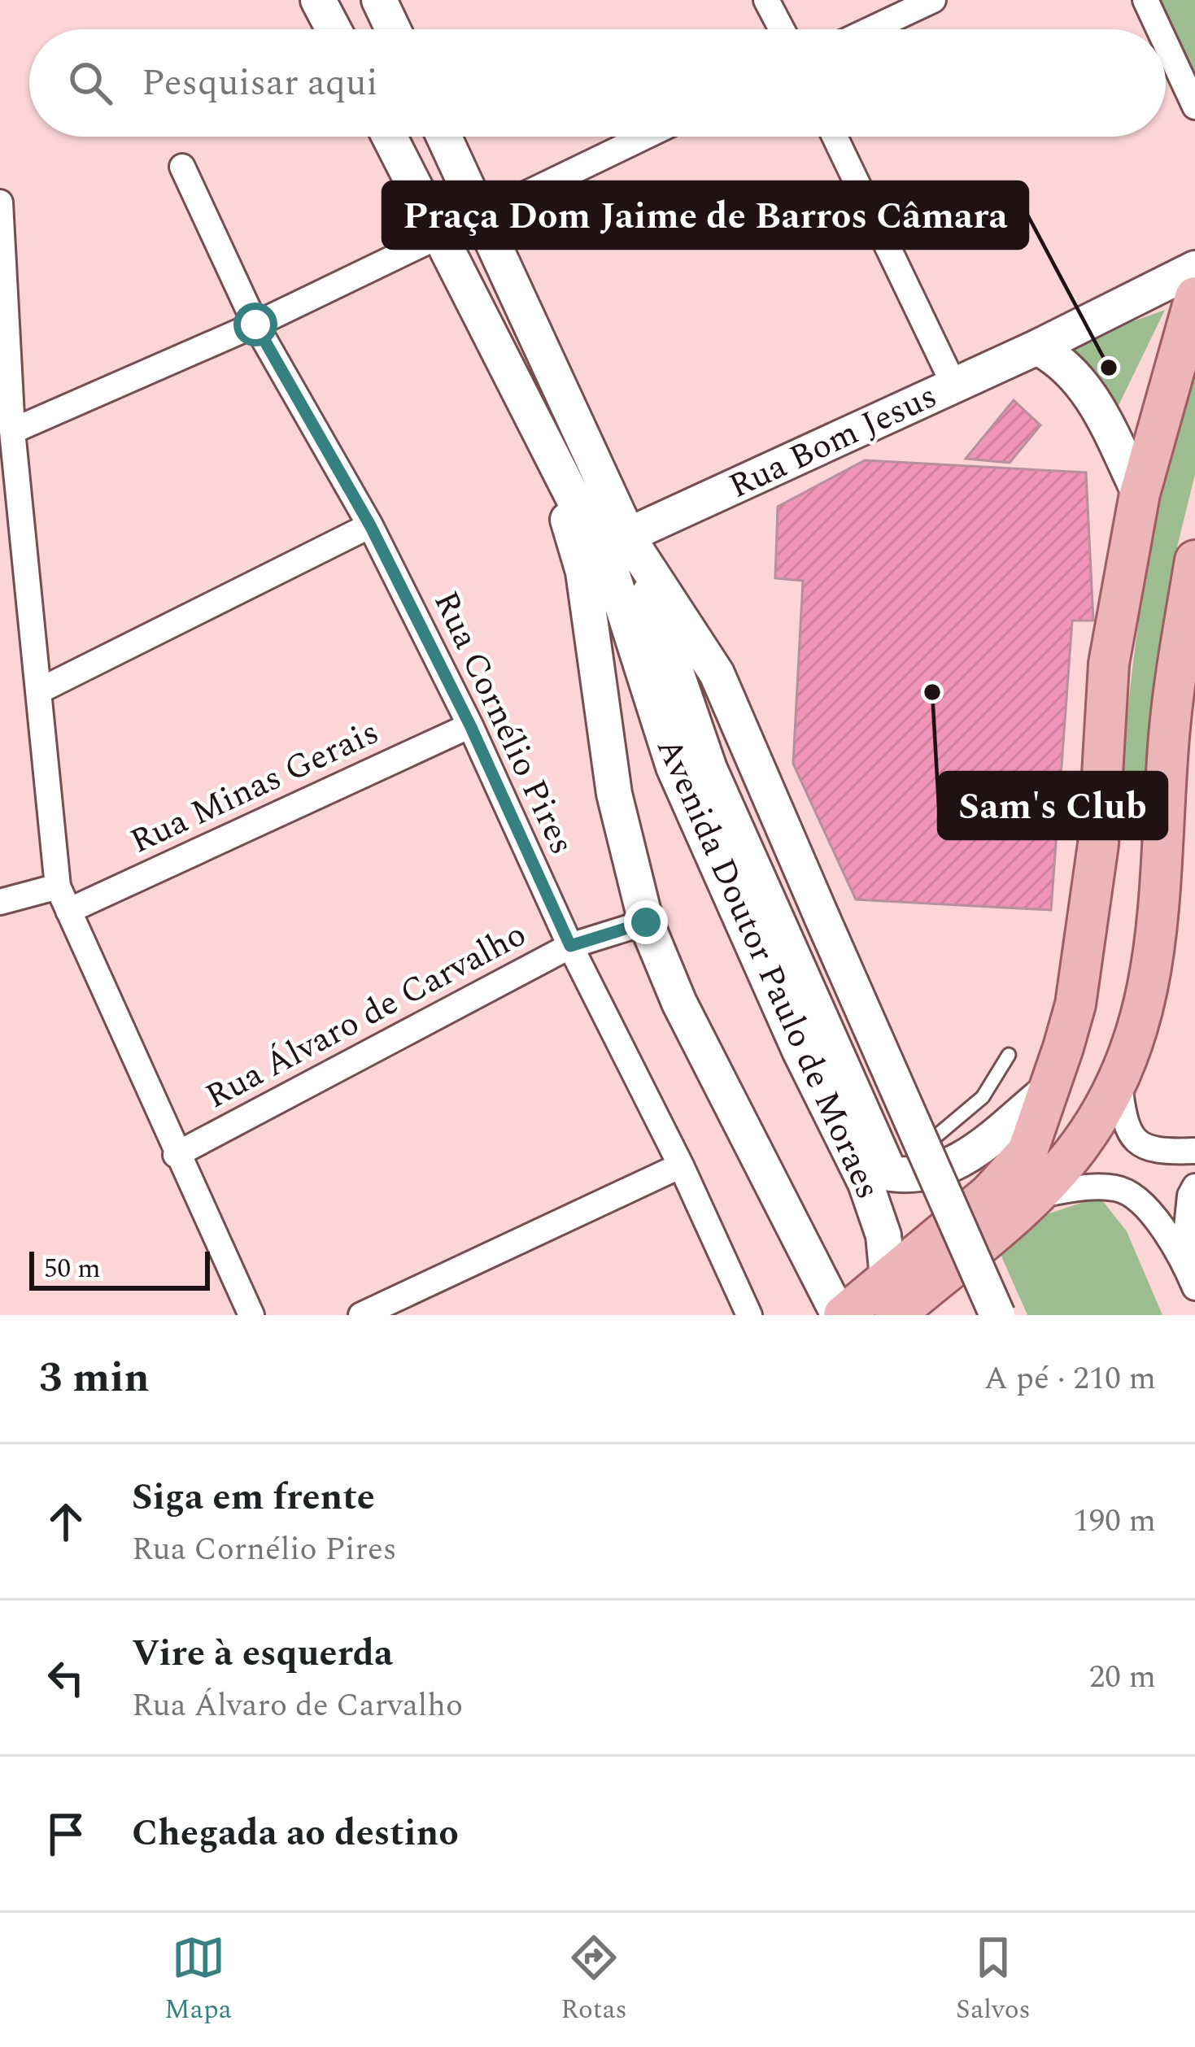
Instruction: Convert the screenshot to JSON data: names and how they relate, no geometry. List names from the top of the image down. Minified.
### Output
{"streets":{"main road":["Rua Bom Jesus","Avenida Doutor Paulo de Moraes"],"street":["Rua Cornélio Pires","Rua Minas Gerais","Rua Álvaro de Carvalho"]},"crossings":[["Rua Bom Jesus","Avenida Doutor Paulo de Moraes"],["Rua Cornélio Pires","Rua Minas Gerais"],["Rua Cornélio Pires","Rua Álvaro de Carvalho"],["Avenida Doutor Paulo de Moraes","Rua Álvaro de Carvalho"]],"places":["Praça Dom Jaime de Barros Câmara","Sam's Club"],"scale_bar":"50 m","page":{"search":"Pesquisar aqui","scale":"50 m","heading":["3 min","A pé · 210 m"],"list":[["Siga em frente","Rua Cornélio Pires","190 m"],["Vire à esquerda","Rua Álvaro de Carvalho","20 m"],"Chegada ao destino"],"nav":["Mapa","Rotas","Salvos"]}}
